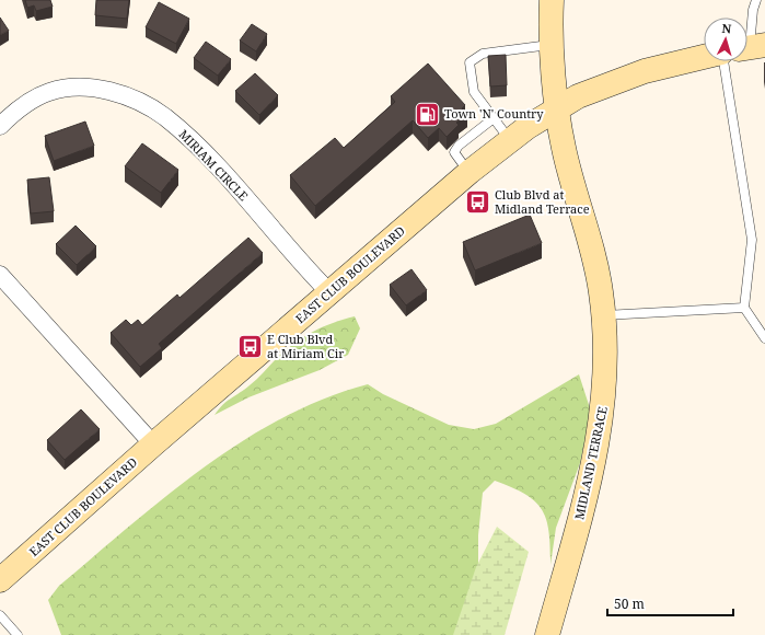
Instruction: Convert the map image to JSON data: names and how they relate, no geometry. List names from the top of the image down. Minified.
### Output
{"streets":{"street":["MIRIAM CIRCLE","EAST CLUB BOULEVARD","MIDLAND TERRACE"]},"crossings":[["MIRIAM CIRCLE","EAST CLUB BOULEVARD"],["EAST CLUB BOULEVARD","MIDLAND TERRACE"]],"places":{"fuel station":["Town 'N' Country"],"bus stop":["Club Blvd at Midland Terrace","E Club Blvd at Miriam Cir"]},"scale_bar":"50 m","north":"top"}
